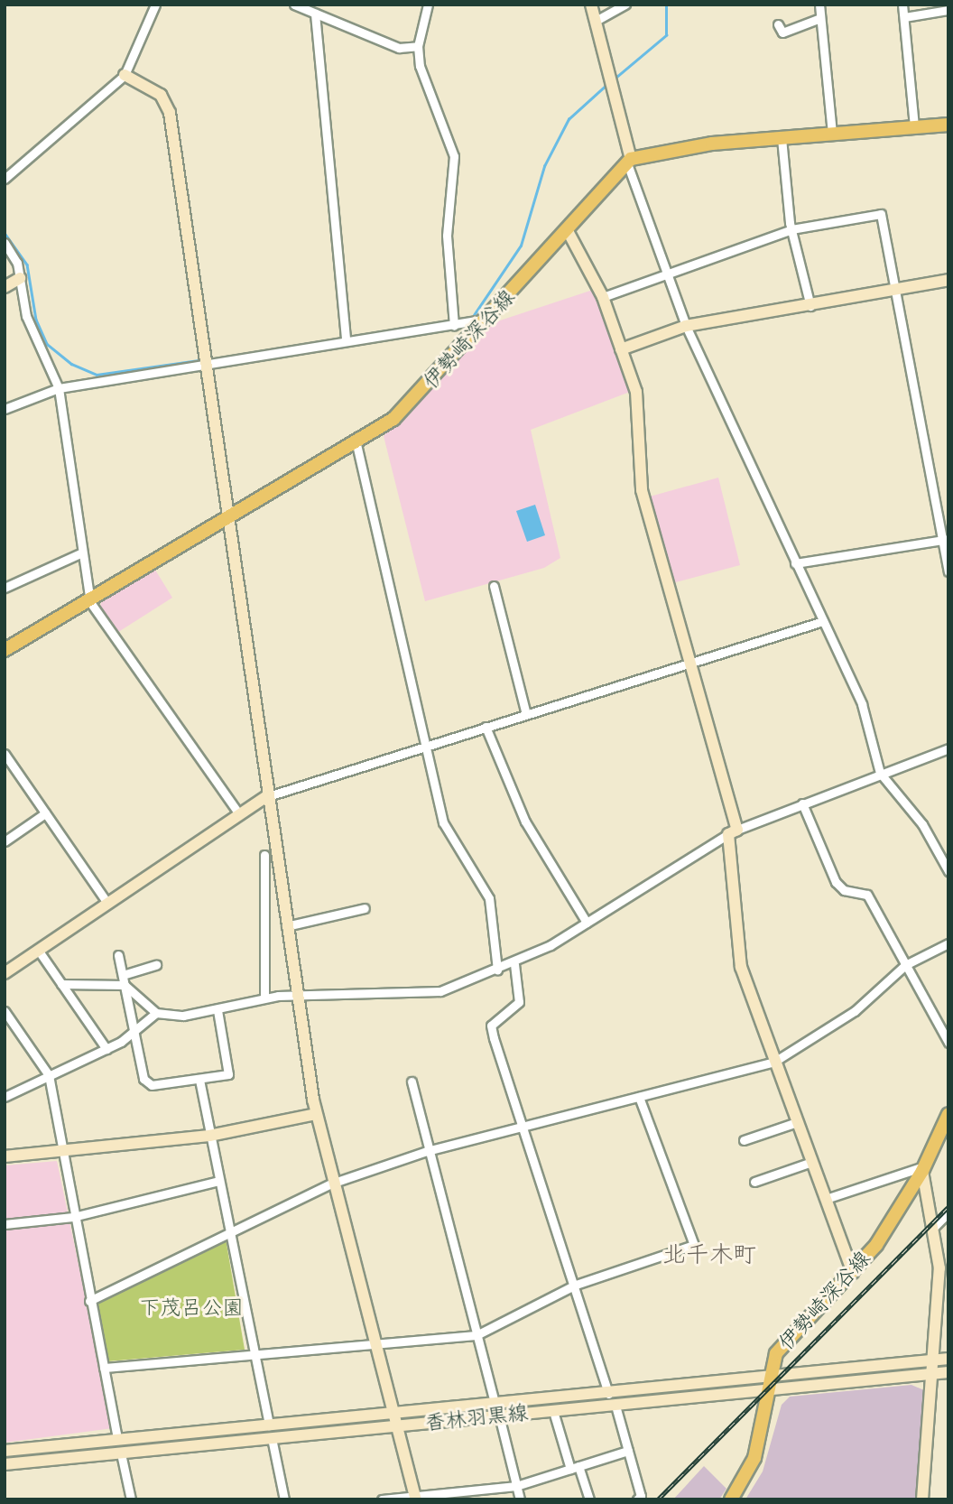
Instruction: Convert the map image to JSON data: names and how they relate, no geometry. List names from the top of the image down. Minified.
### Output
{"streets":{"main road":["伊勢崎深谷線"],"street":["香林羽黒線"]},"crossings":[["伊勢崎深谷線","香林羽黒線"]],"districts":["北千木町"],"parks":["下茂呂公園"]}
